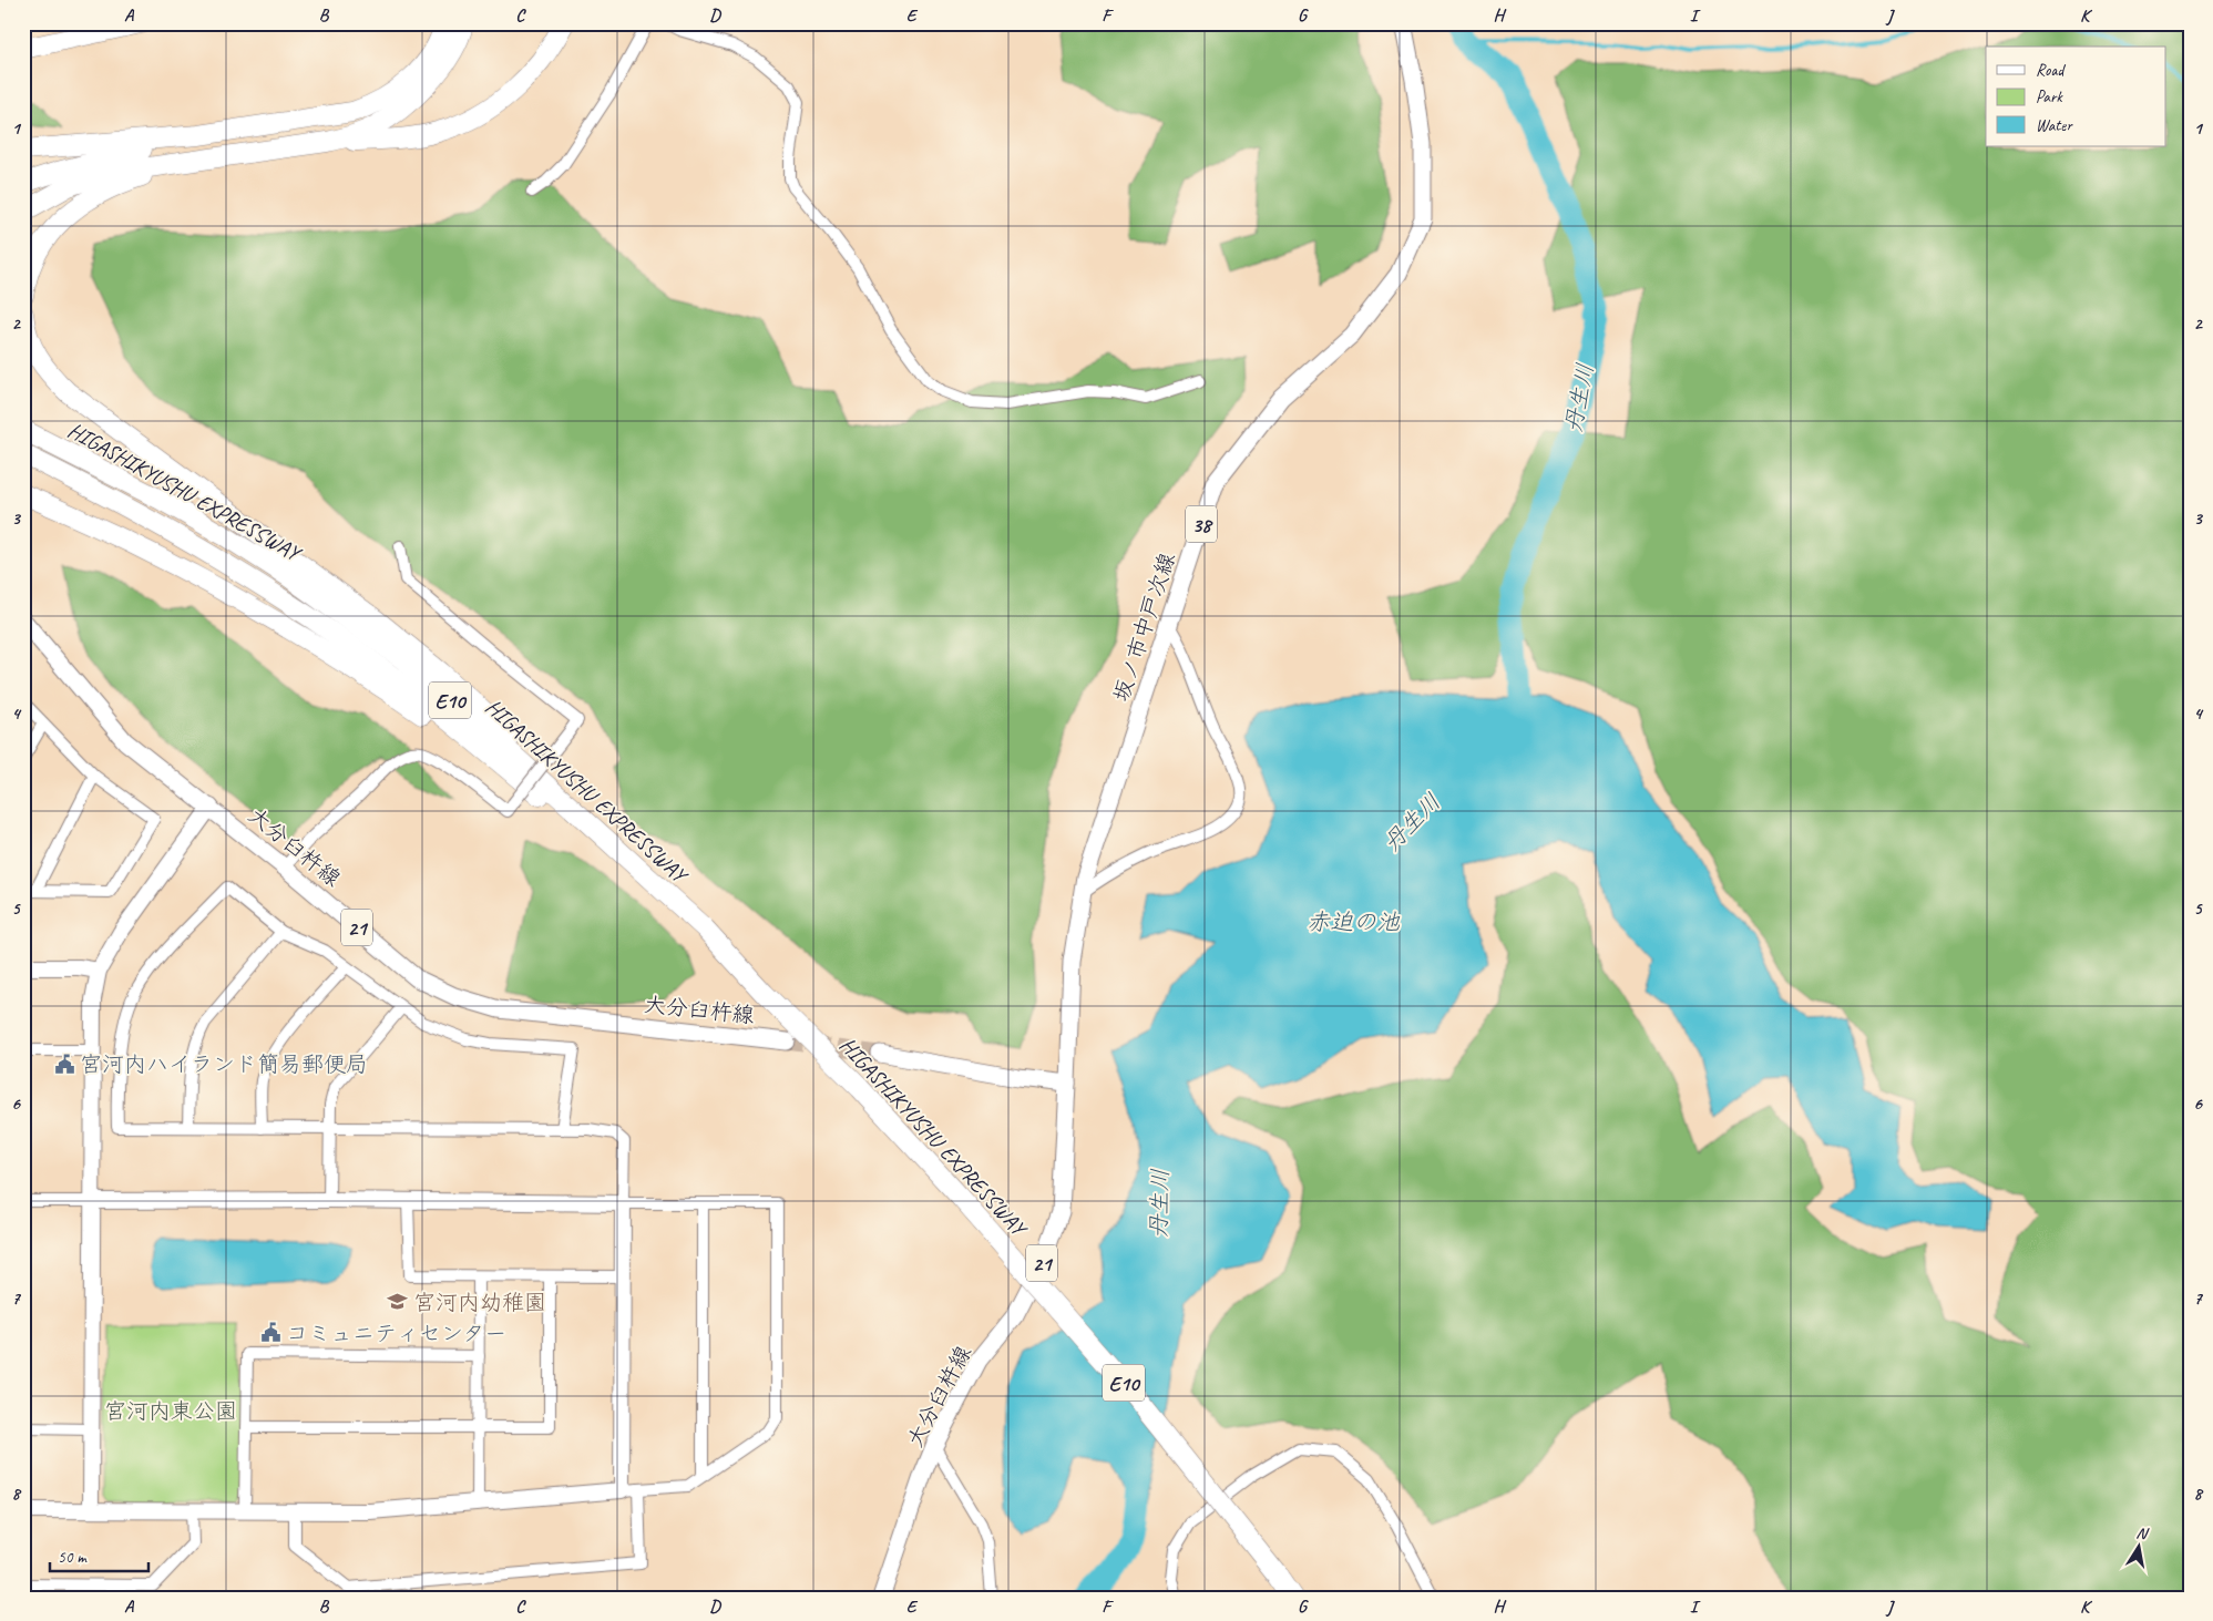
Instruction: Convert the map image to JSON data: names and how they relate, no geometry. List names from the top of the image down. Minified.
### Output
{"streets":{"highway":["HIGASHIKYUSHU EXPRESSWAY","E10"],"main road":["38","坂ノ市中戸次線","大分臼杵線","21"]},"crossings":[["坂ノ市中戸次線","大分臼杵線"]],"water":["丹生川","赤迫の池"],"parks":["宮河内東公園"],"places":{"public building":["宮河内ハイランド簡易郵便局","コミュニティセンター"],"school or university":["宮河内幼稚園"]},"legend":["Road","Park","Water"],"scale_bar":"50 m","north":"top","grid":{"columns":["A","B","C","D","E","F","G","H","I","J","K"],"rows":["1","2","3","4","5","6","7","8"]}}
